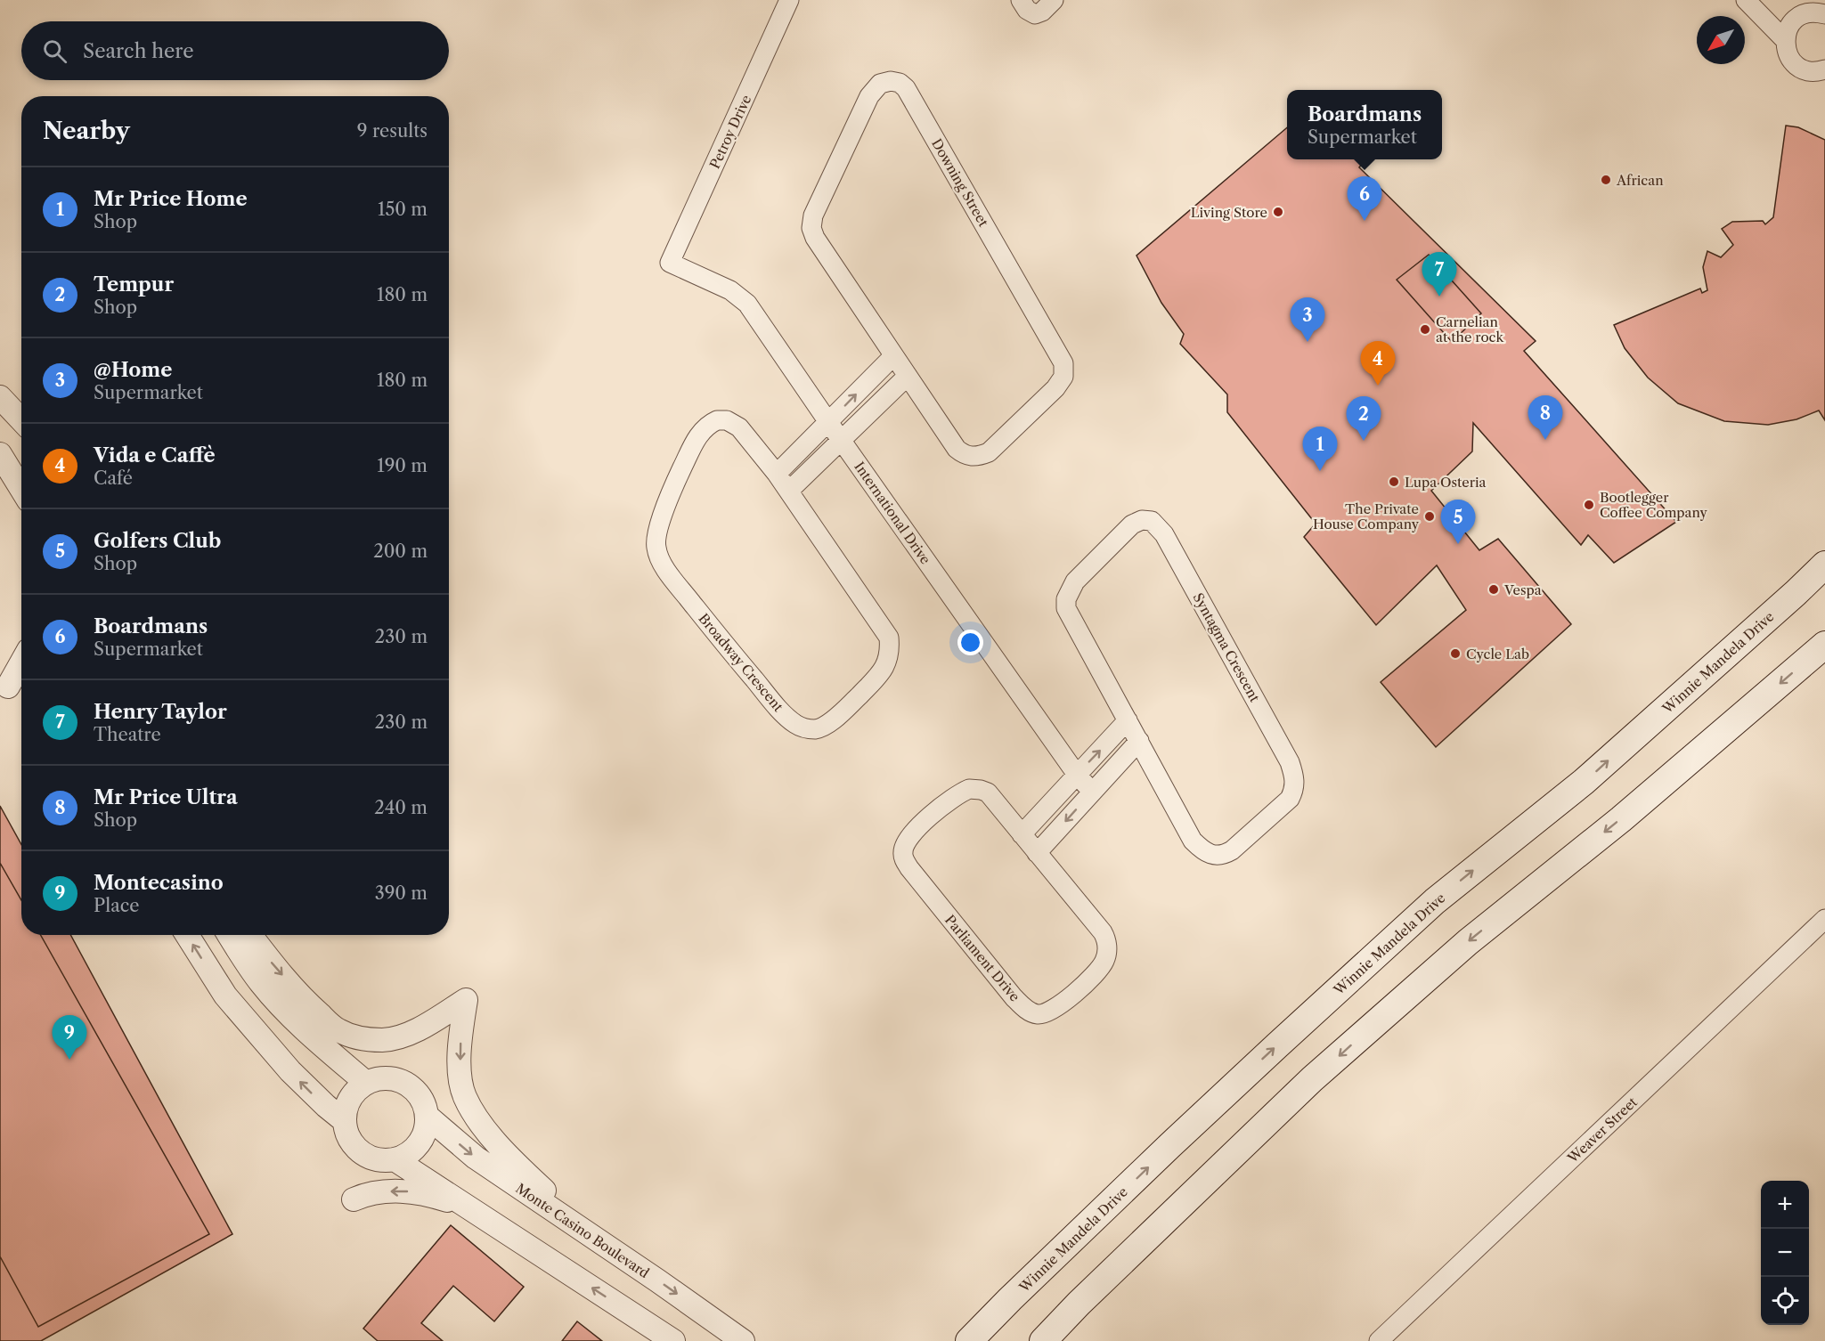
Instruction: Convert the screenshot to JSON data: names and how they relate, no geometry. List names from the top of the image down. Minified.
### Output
{"streets":{"main road":["Winnie Mandela Drive"],"street":["Petroy Drive","Downing Street","International Drive","Syntagma Crescent","Broadway Crescent","Parliament Drive","Weaver Street","Monte Casino Boulevard"]},"crossings":[["Petroy Drive","International Drive"]],"places":["African","Living Store","Carnelian at the rock","Lupa Osteria","Bootlegger Coffee Company","The Private House Company","Vespa","Cycle Lab"],"north":"bottom left","page":{"search":"Search here","popup":["Boardmans","Supermarket"],"heading":["Nearby","9 results"],"list":[{"mark":"1","name":"Mr Price Home","note":"Shop","value":"150 m"},{"mark":"2","name":"Tempur","note":"Shop","value":"180 m"},{"mark":"3","name":"@Home","note":"Supermarket","value":"180 m"},{"mark":"4","name":"Vida e Caffè","note":"Café","value":"190 m"},{"mark":"5","name":"Golfers Club","note":"Shop","value":"200 m"},{"mark":"6","name":"Boardmans","note":"Supermarket","value":"230 m"},{"mark":"7","name":"Henry Taylor","note":"Theatre","value":"230 m"},{"mark":"8","name":"Mr Price Ultra","note":"Shop","value":"240 m"},{"mark":"9","name":"Montecasino","note":"Place","value":"390 m"}],"pins":["6","7","3","4","8","2","1","5","9"],"map_buttons":["+","−"]}}
